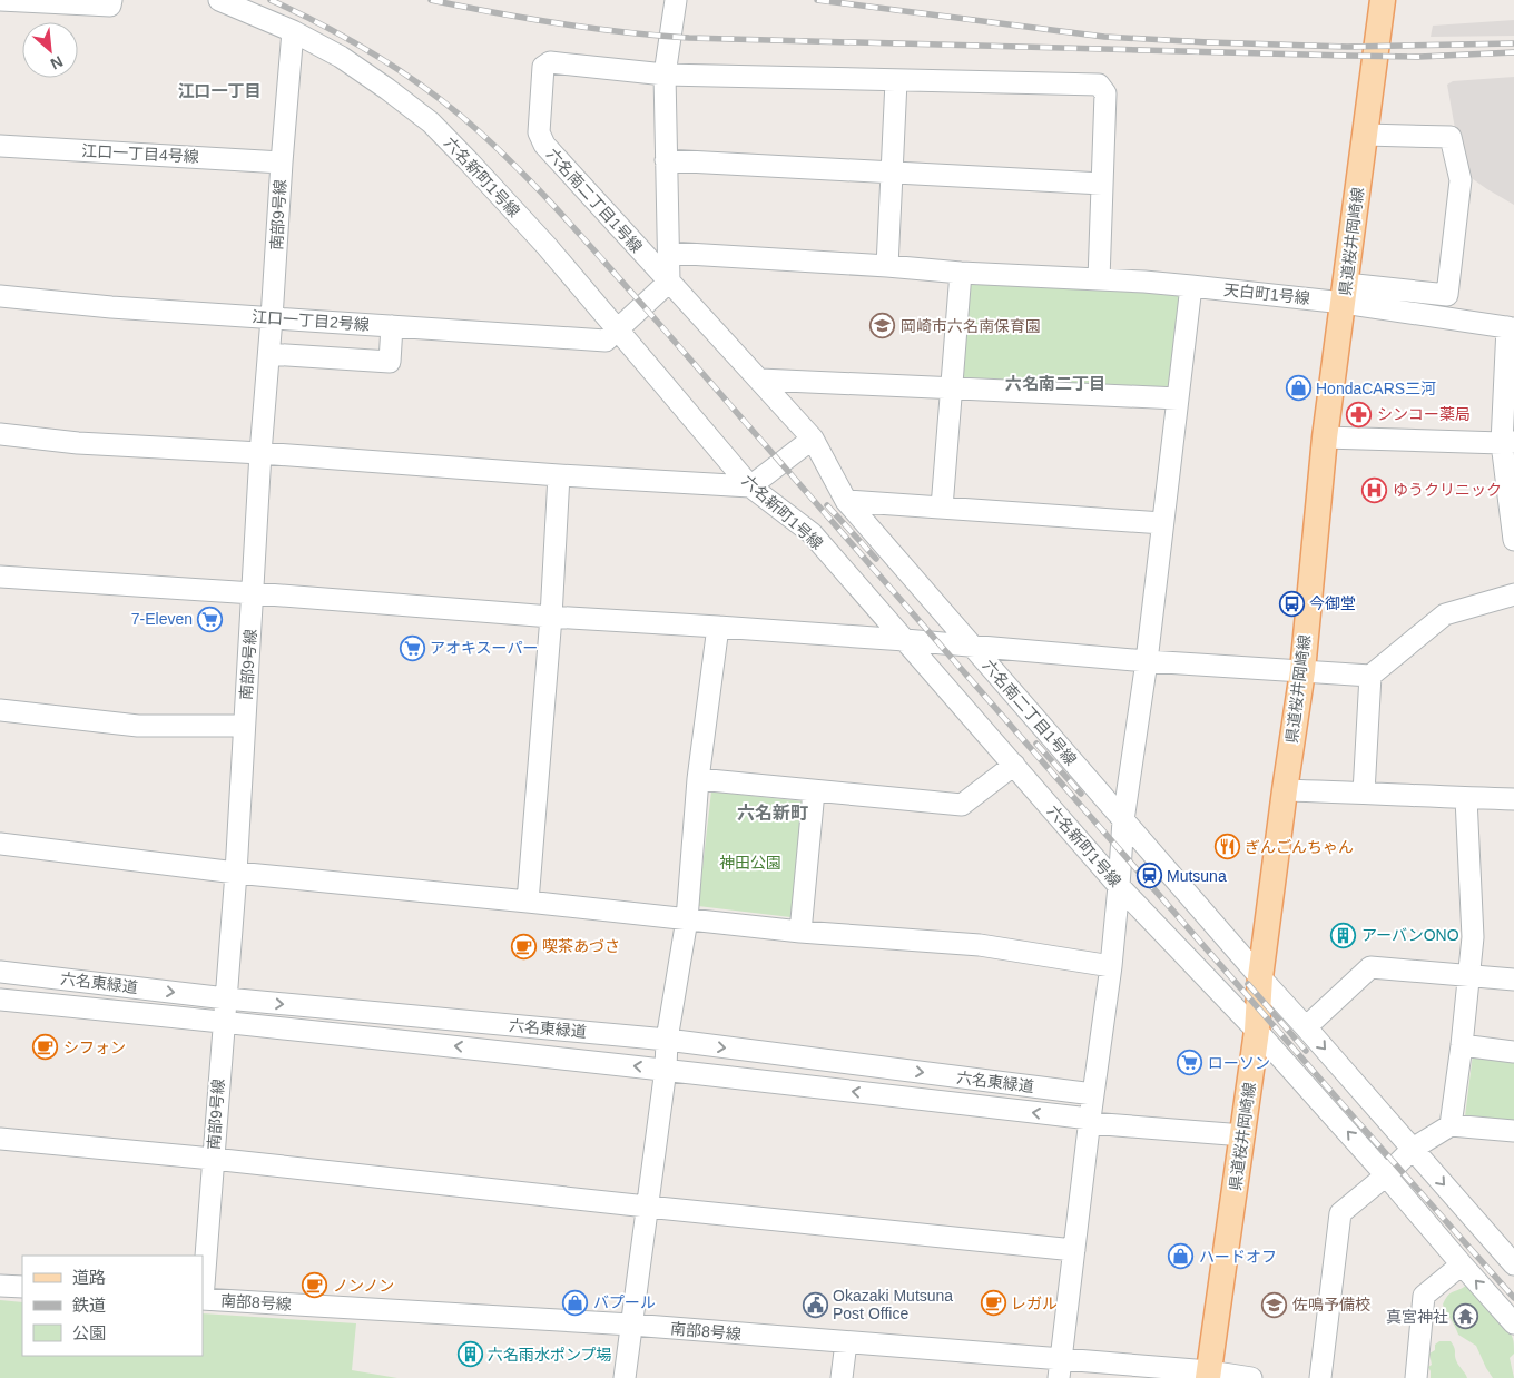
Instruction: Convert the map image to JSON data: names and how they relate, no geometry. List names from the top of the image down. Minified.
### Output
{"streets":{"main road":["県道桜井岡崎線"],"street":["江口一丁目4号線","六名新町1号線","六名南二丁目1号線","南部9号線","天白町1号線","江口一丁目2号線","六名東緑道","南部8号線"]},"crossings":[["江口一丁目4号線","南部9号線"],["六名新町1号線","南部9号線"],["六名新町1号線","県道桜井岡崎線"],["六名新町1号線","江口一丁目2号線"],["六名南二丁目1号線","県道桜井岡崎線"],["六名南二丁目1号線","江口一丁目2号線"],["南部9号線","江口一丁目2号線"],["南部9号線","六名東緑道"],["南部9号線","南部8号線"],["県道桜井岡崎線","天白町1号線"],["県道桜井岡崎線","六名東緑道"],["県道桜井岡崎線","南部8号線"]],"districts":["江口一丁目","六名南二丁目","六名新町"],"parks":["神田公園"],"places":{"school or university":["岡崎市六名南保育園","佐鳴予備校"],"shop":["HondaCARS三河","ハードオフ","バプール"],"pharmacy":["シンコー薬局"],"hospital":["ゆうクリニック"],"bus stop":["今御堂"],"supermarket":["7-Eleven","アオキスーパー","ローソン"],"restaurant":["ぎんごんちゃん"],"station":["Mutsuna"],"building":["アーバンONO","六名雨水ポンプ場"],"cafe":["喫茶あづさ","シフォン","ノンノン","レガル"],"public building":["Okazaki Mutsuna Post Office"],"temple":["真宮神社"]},"legend":["道路","鉄道","公園"],"north":"bottom right"}
